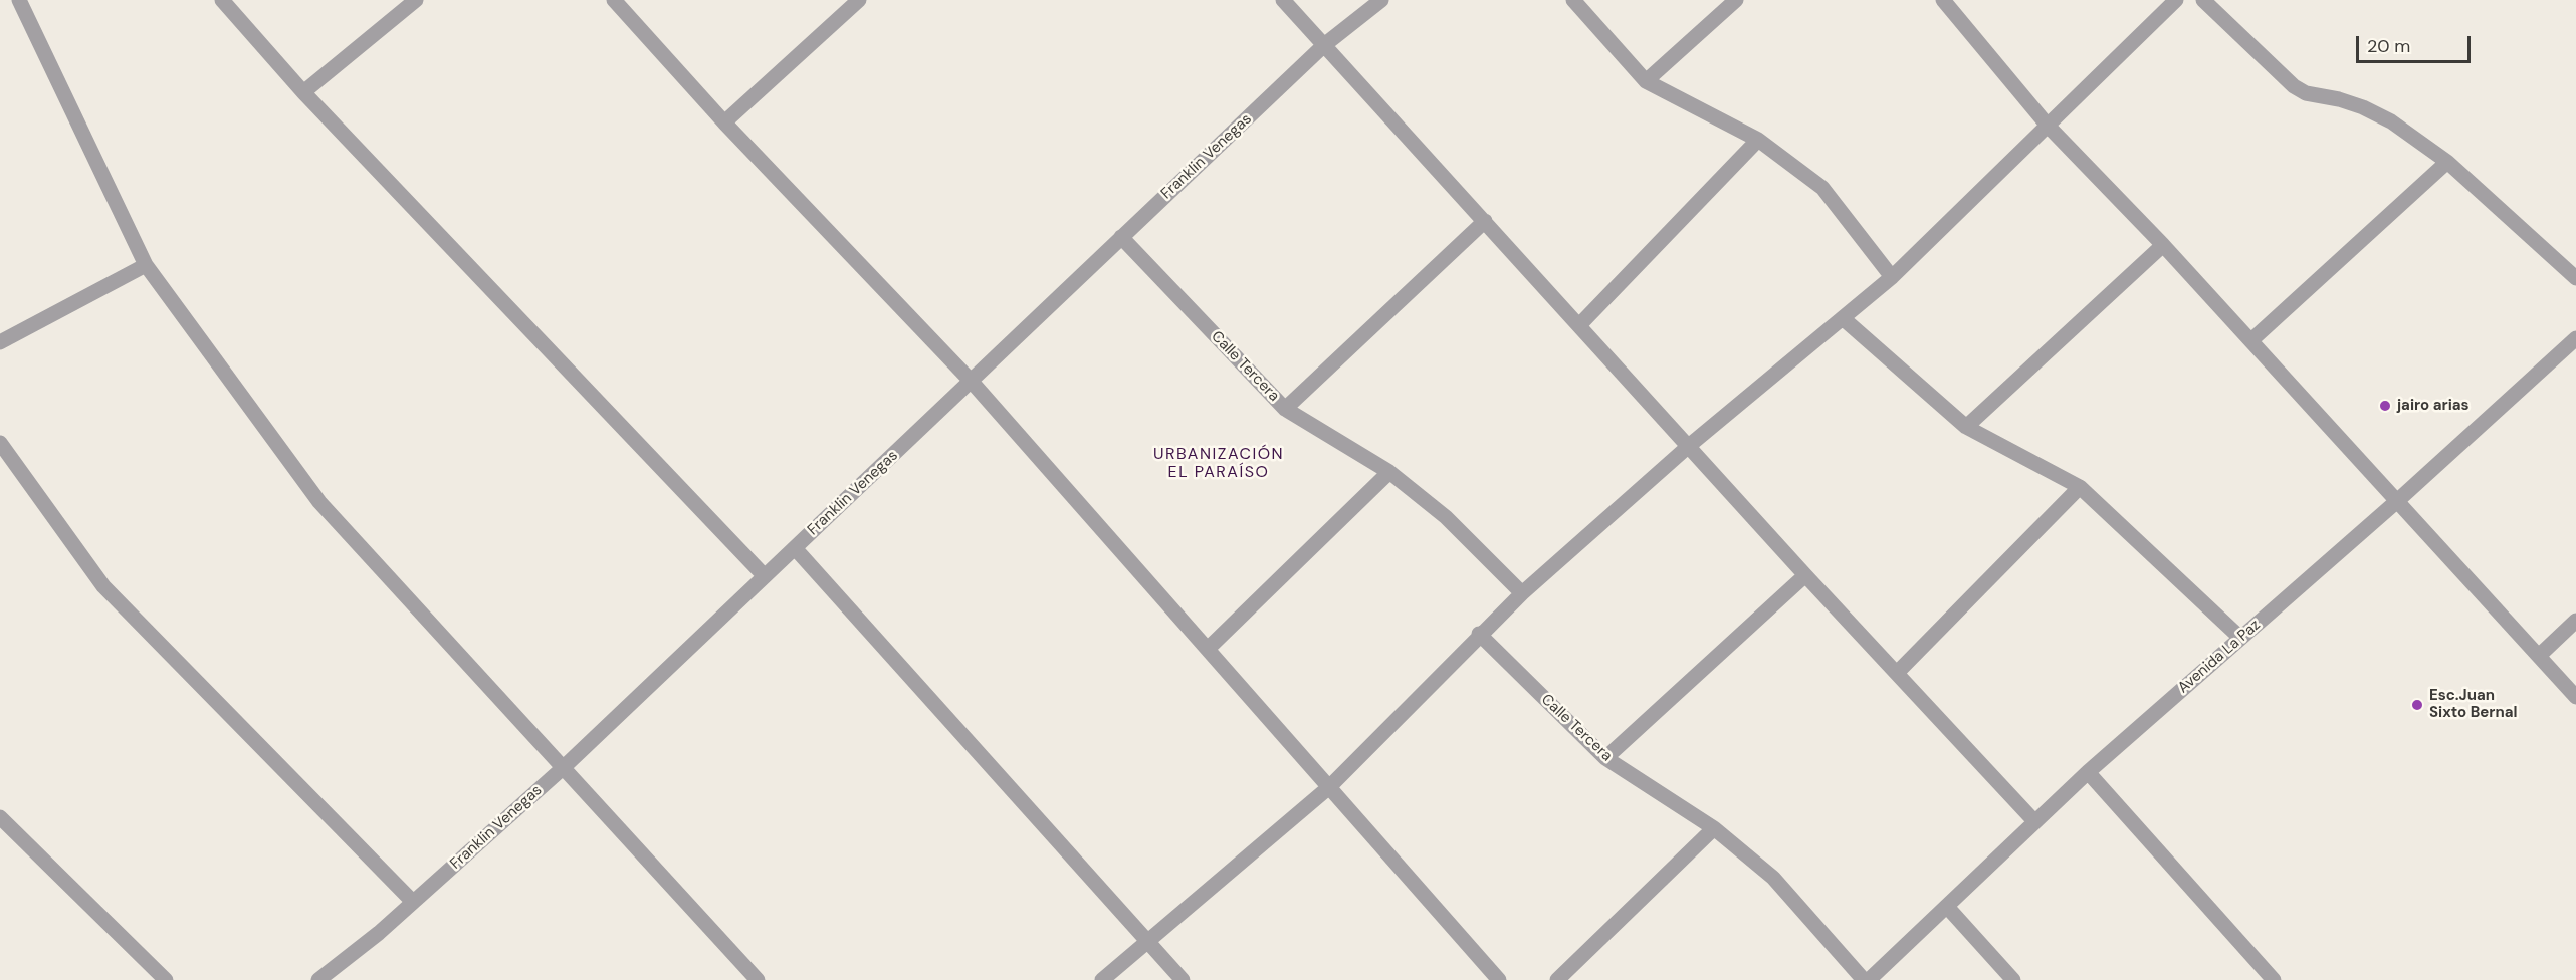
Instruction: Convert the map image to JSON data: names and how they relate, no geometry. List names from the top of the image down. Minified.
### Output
{"streets":{"street":["Franklin Venegas","Calle Tercera","Avenida La Paz"]},"crossings":[["Franklin Venegas","Calle Tercera"]],"districts":["URBANIZACIÓN EL PARAÍSO"],"places":["jairo arias","Esc.Juan Sixto Bernal"],"scale_bar":"20 m"}
